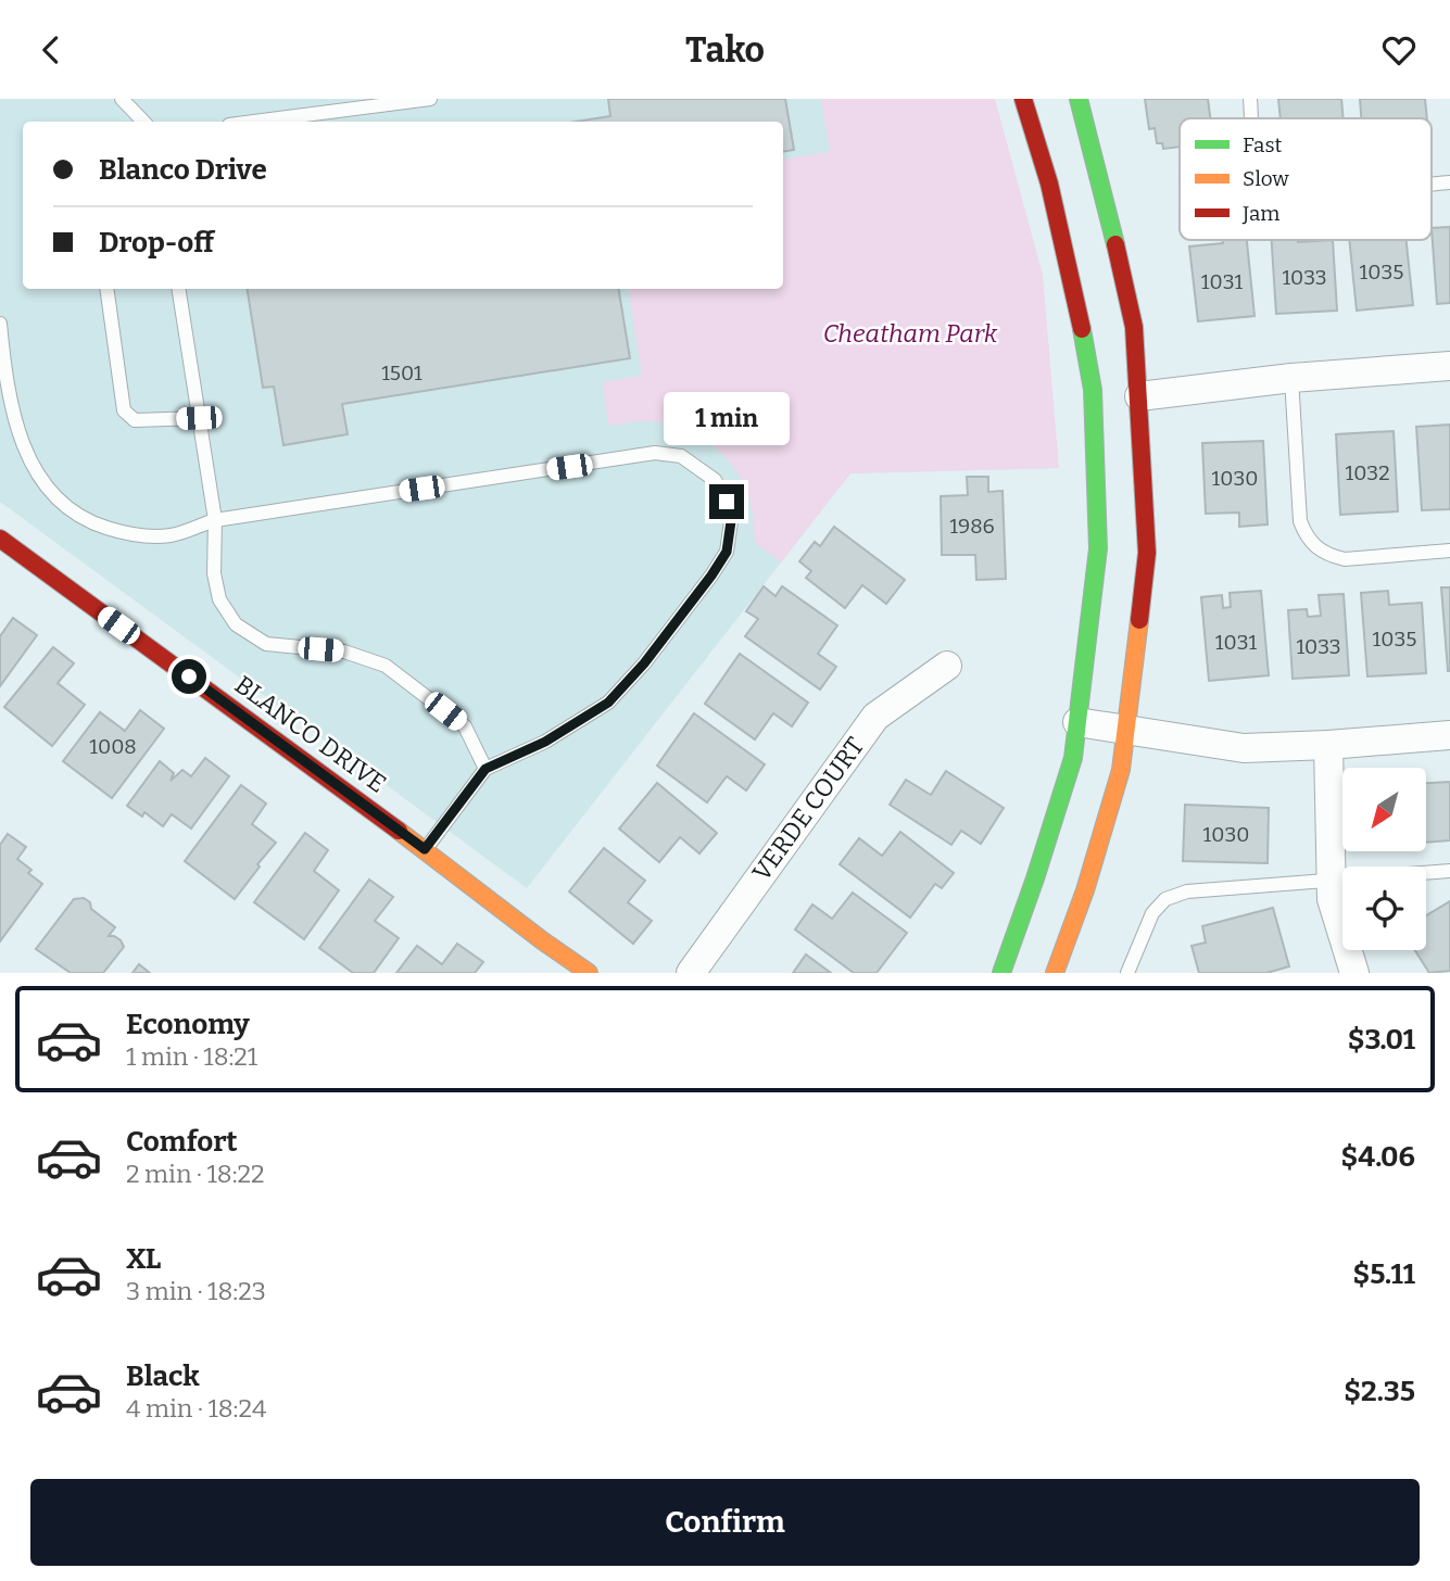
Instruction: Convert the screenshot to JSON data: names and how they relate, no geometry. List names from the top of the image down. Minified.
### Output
{"streets":{"street":["BLANCO DRIVE","VERDE COURT"]},"parks":["Cheatham Park"],"house_numbers":["1035","1033","1031","1501","1032","1030","1986","1035","1031","1033","1008","1030"],"legend":["Fast","Slow","Jam"],"north":"bottom left","page":{"header":"Tako","banner":["Blanco Drive","Drop-off"],"bubble":"1 min","list":[{"name":"Economy","note":"1 min · 18:21","value":"$3.01"},{"name":"Comfort","note":"2 min · 18:22","value":"$4.06"},{"name":"XL","note":"3 min · 18:23","value":"$5.11"},{"name":"Black","note":"4 min · 18:24","value":"$2.35"}],"buttons":"Confirm"}}
